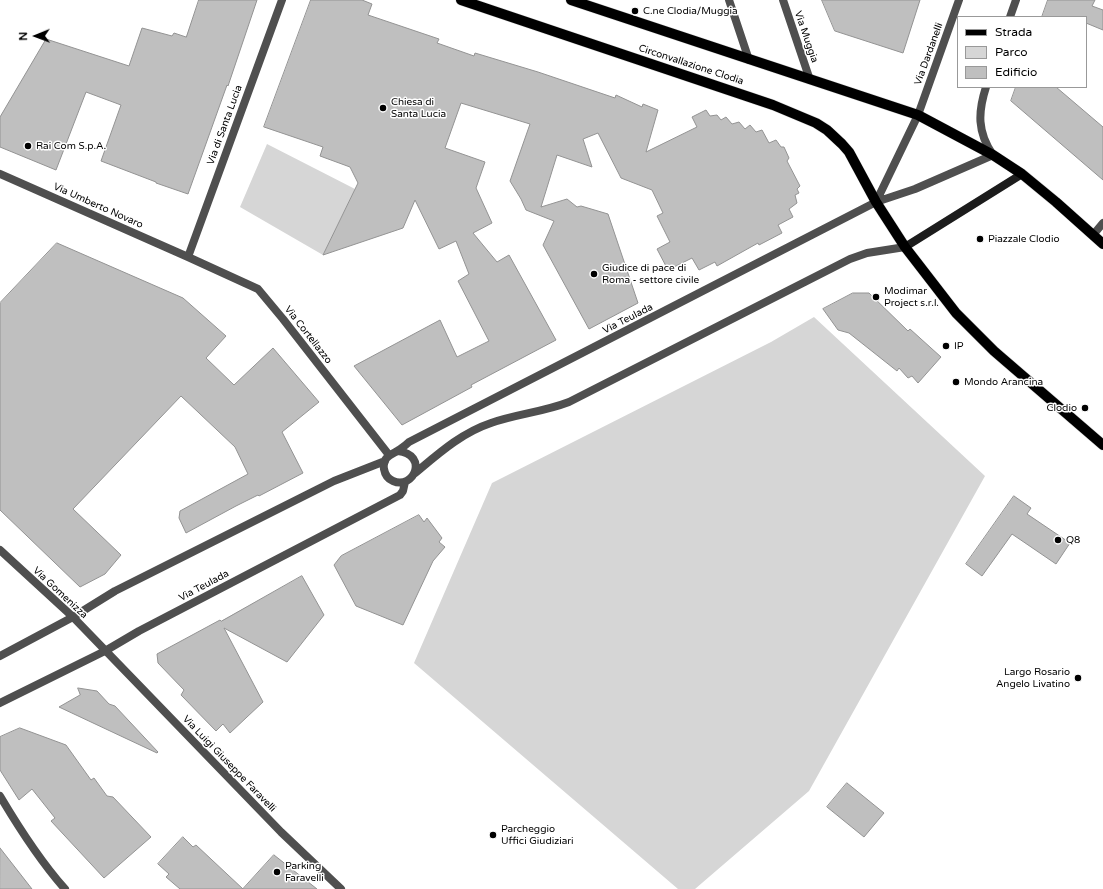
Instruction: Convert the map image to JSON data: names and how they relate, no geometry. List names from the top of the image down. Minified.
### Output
{"streets":{"main road":["Circonvallazione Clodia"],"street":["Via Muggia","Via Dardanelli","Via di Santa Lucia","Via Umberto Novaro","Via Teulada","Via Cortellazzo","Via Gomenizza","Via Luigi Giuseppe Faravelli"]},"crossings":[["Circonvallazione Clodia","Via Teulada"],["Via di Santa Lucia","Via Umberto Novaro"],["Via di Santa Lucia","Via Cortellazzo"],["Via Umberto Novaro","Via Cortellazzo"],["Via Teulada","Via Cortellazzo"],["Via Teulada","Via Gomenizza"],["Via Teulada","Via Luigi Giuseppe Faravelli"],["Via Gomenizza","Via Luigi Giuseppe Faravelli"]],"places":["C.ne Clodia/Muggia","Chiesa di Santa Lucia","Rai Com S.p.A.","Piazzale Clodio","Giudice di pace di Roma - settore civile","Modimar Project s.r.l.","IP","Mondo Arancina","Clodio","Q8","Largo Rosario Angelo Livatino","Parcheggio Uffici Giudiziari","Parking Faravelli"],"legend":["Strada","Parco","Edificio"],"north":"left"}
